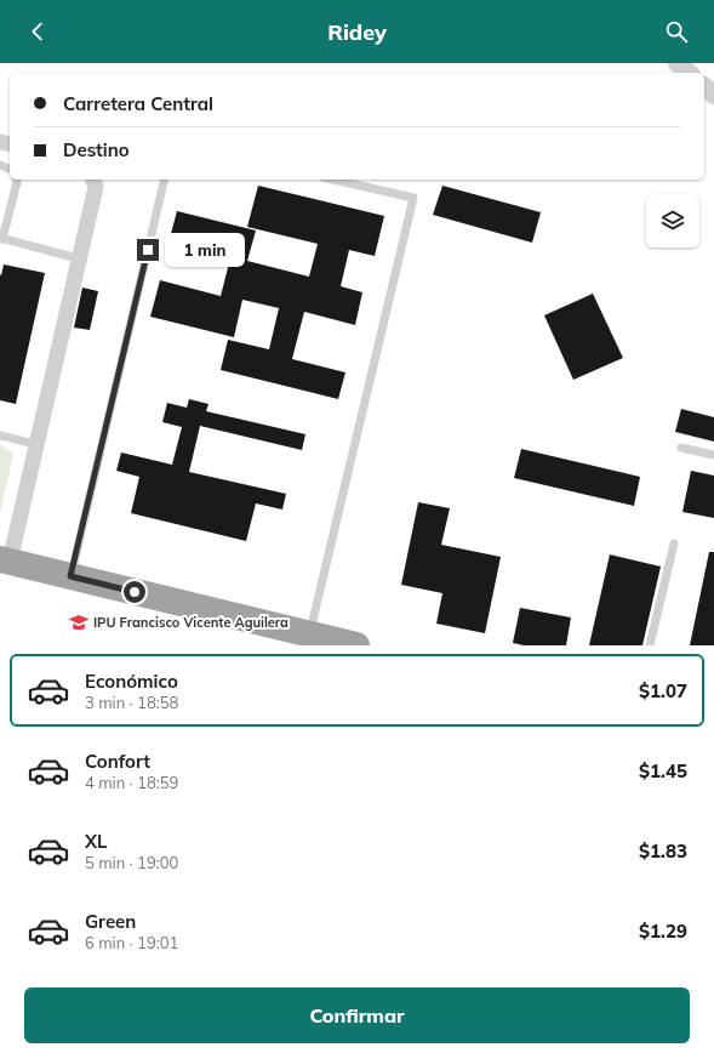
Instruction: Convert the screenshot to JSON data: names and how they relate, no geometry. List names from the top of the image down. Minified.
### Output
{"places":{"school or university":["IPU Francisco Vicente Aguilera"]},"page":{"header":"Ridey","banner":["Carretera Central","Destino"],"bubble":"1 min","list":[{"name":"Económico","note":"3 min · 18:58","value":"$1.07"},{"name":"Confort","note":"4 min · 18:59","value":"$1.45"},{"name":"XL","note":"5 min · 19:00","value":"$1.83"},{"name":"Green","note":"6 min · 19:01","value":"$1.29"}],"buttons":"Confirmar"}}
